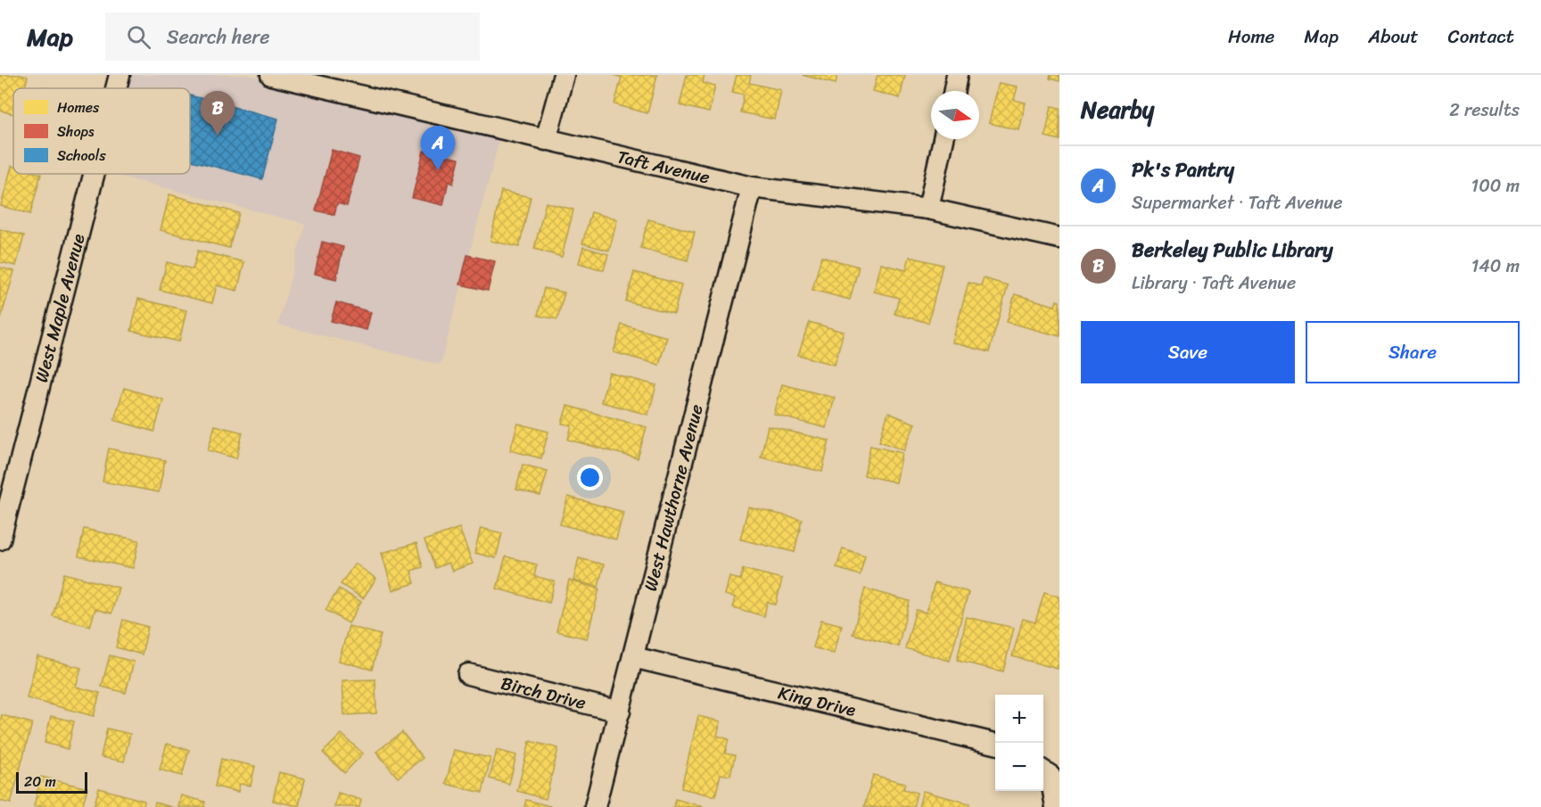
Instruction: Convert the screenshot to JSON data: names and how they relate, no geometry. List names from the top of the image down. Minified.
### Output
{"streets":{"street":["Taft Avenue","West Maple Avenue","West Hawthorne Avenue","Birch Drive","King Drive"]},"crossings":[["Taft Avenue","West Hawthorne Avenue"],["West Hawthorne Avenue","Birch Drive"],["West Hawthorne Avenue","King Drive"]],"legend":["Homes","Shops","Schools"],"scale_bar":"20 m","north":"right","page":{"header":"Map","search":"Search here","nav":["Home","Map","About","Contact"],"heading":["Nearby","2 results"],"pins":["B","A"],"list":[{"mark":"A","name":"Pk's Pantry","note":"Supermarket · Taft Avenue","value":"100 m"},{"mark":"B","name":"Berkeley Public Library","note":"Library · Taft Avenue","value":"140 m"}],"buttons":["Save","Share"],"map_buttons":["+","−"],"scale":"20 m"}}
